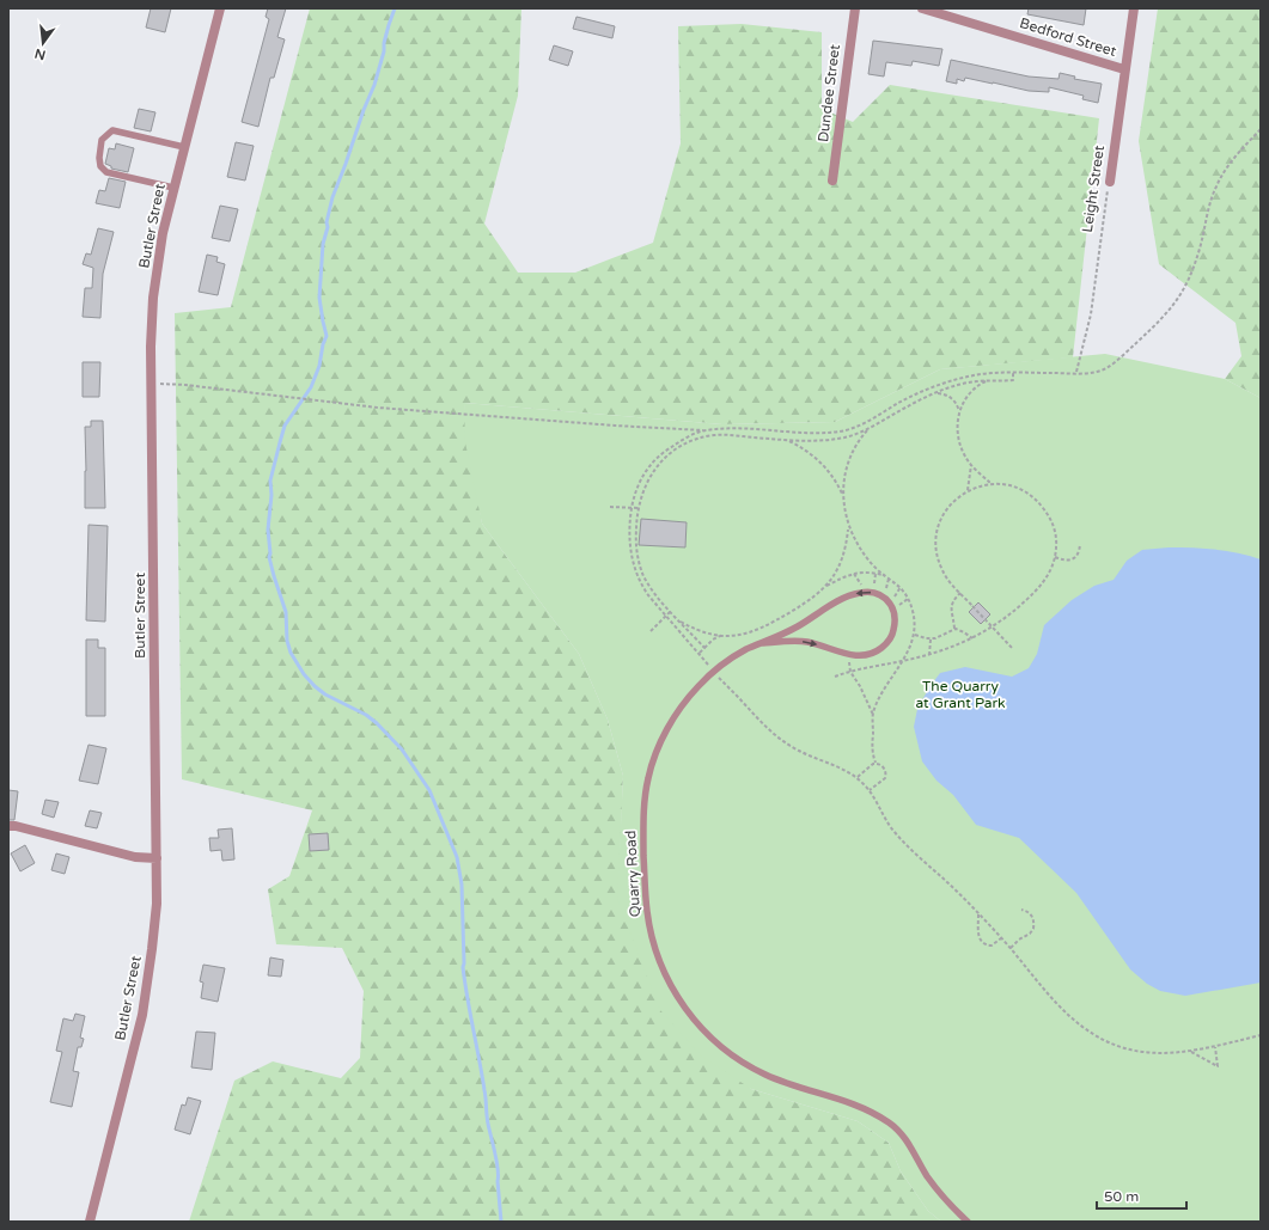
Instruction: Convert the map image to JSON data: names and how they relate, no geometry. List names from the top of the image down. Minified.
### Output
{"streets":{"street":["Bedford Street","Dundee Street","Leight Street","Butler Street"],"lane":["Quarry Road"]},"crossings":[["Bedford Street","Leight Street"]],"parks":["The Quarry at Grant Park"],"scale_bar":"50 m","north":"bottom"}
